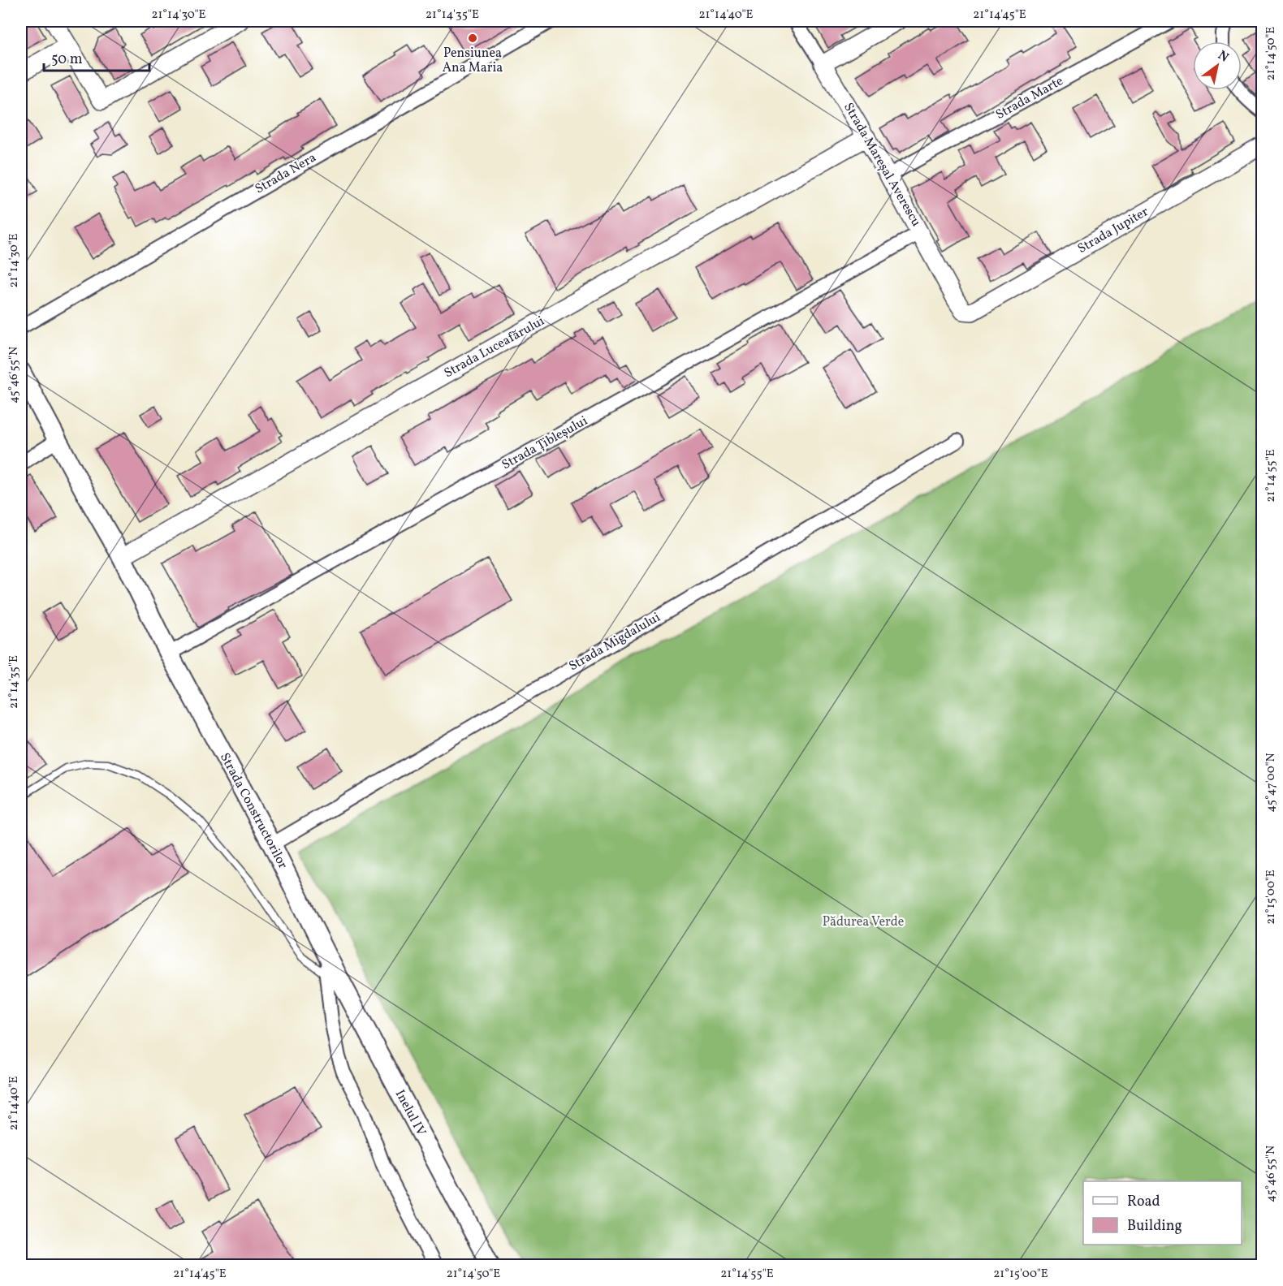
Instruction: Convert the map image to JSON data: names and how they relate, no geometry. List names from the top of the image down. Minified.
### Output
{"streets":{"main road":["Strada Constructorilor","Inelul IV"],"street":["Strada Marte","Strada Mareșal Averescu","Strada Nera","Strada Jupiter","Strada Luceafărului","Strada Țibleșului","Strada Migdalului"]},"crossings":[["Strada Marte","Strada Mareșal Averescu"],["Strada Mareșal Averescu","Strada Jupiter"],["Strada Mareșal Averescu","Strada Luceafărului"],["Strada Mareșal Averescu","Strada Țibleșului"],["Strada Luceafărului","Strada Constructorilor"],["Strada Țibleșului","Strada Constructorilor"],["Strada Migdalului","Strada Constructorilor"],["Strada Constructorilor","Inelul IV"]],"parks":["Pădurea Verde"],"places":["Pensiunea Ana Maria"],"legend":["Road","Building"],"scale_bar":"50 m","north":"top right","coordinates":["21°14'30\"E","21°14'35\"E","21°14'40\"E","21°14'45\"E","21°14'50\"E","45°46'55\"N","21°14'55\"E","45°47'00\"N","21°15'00\"E"]}
